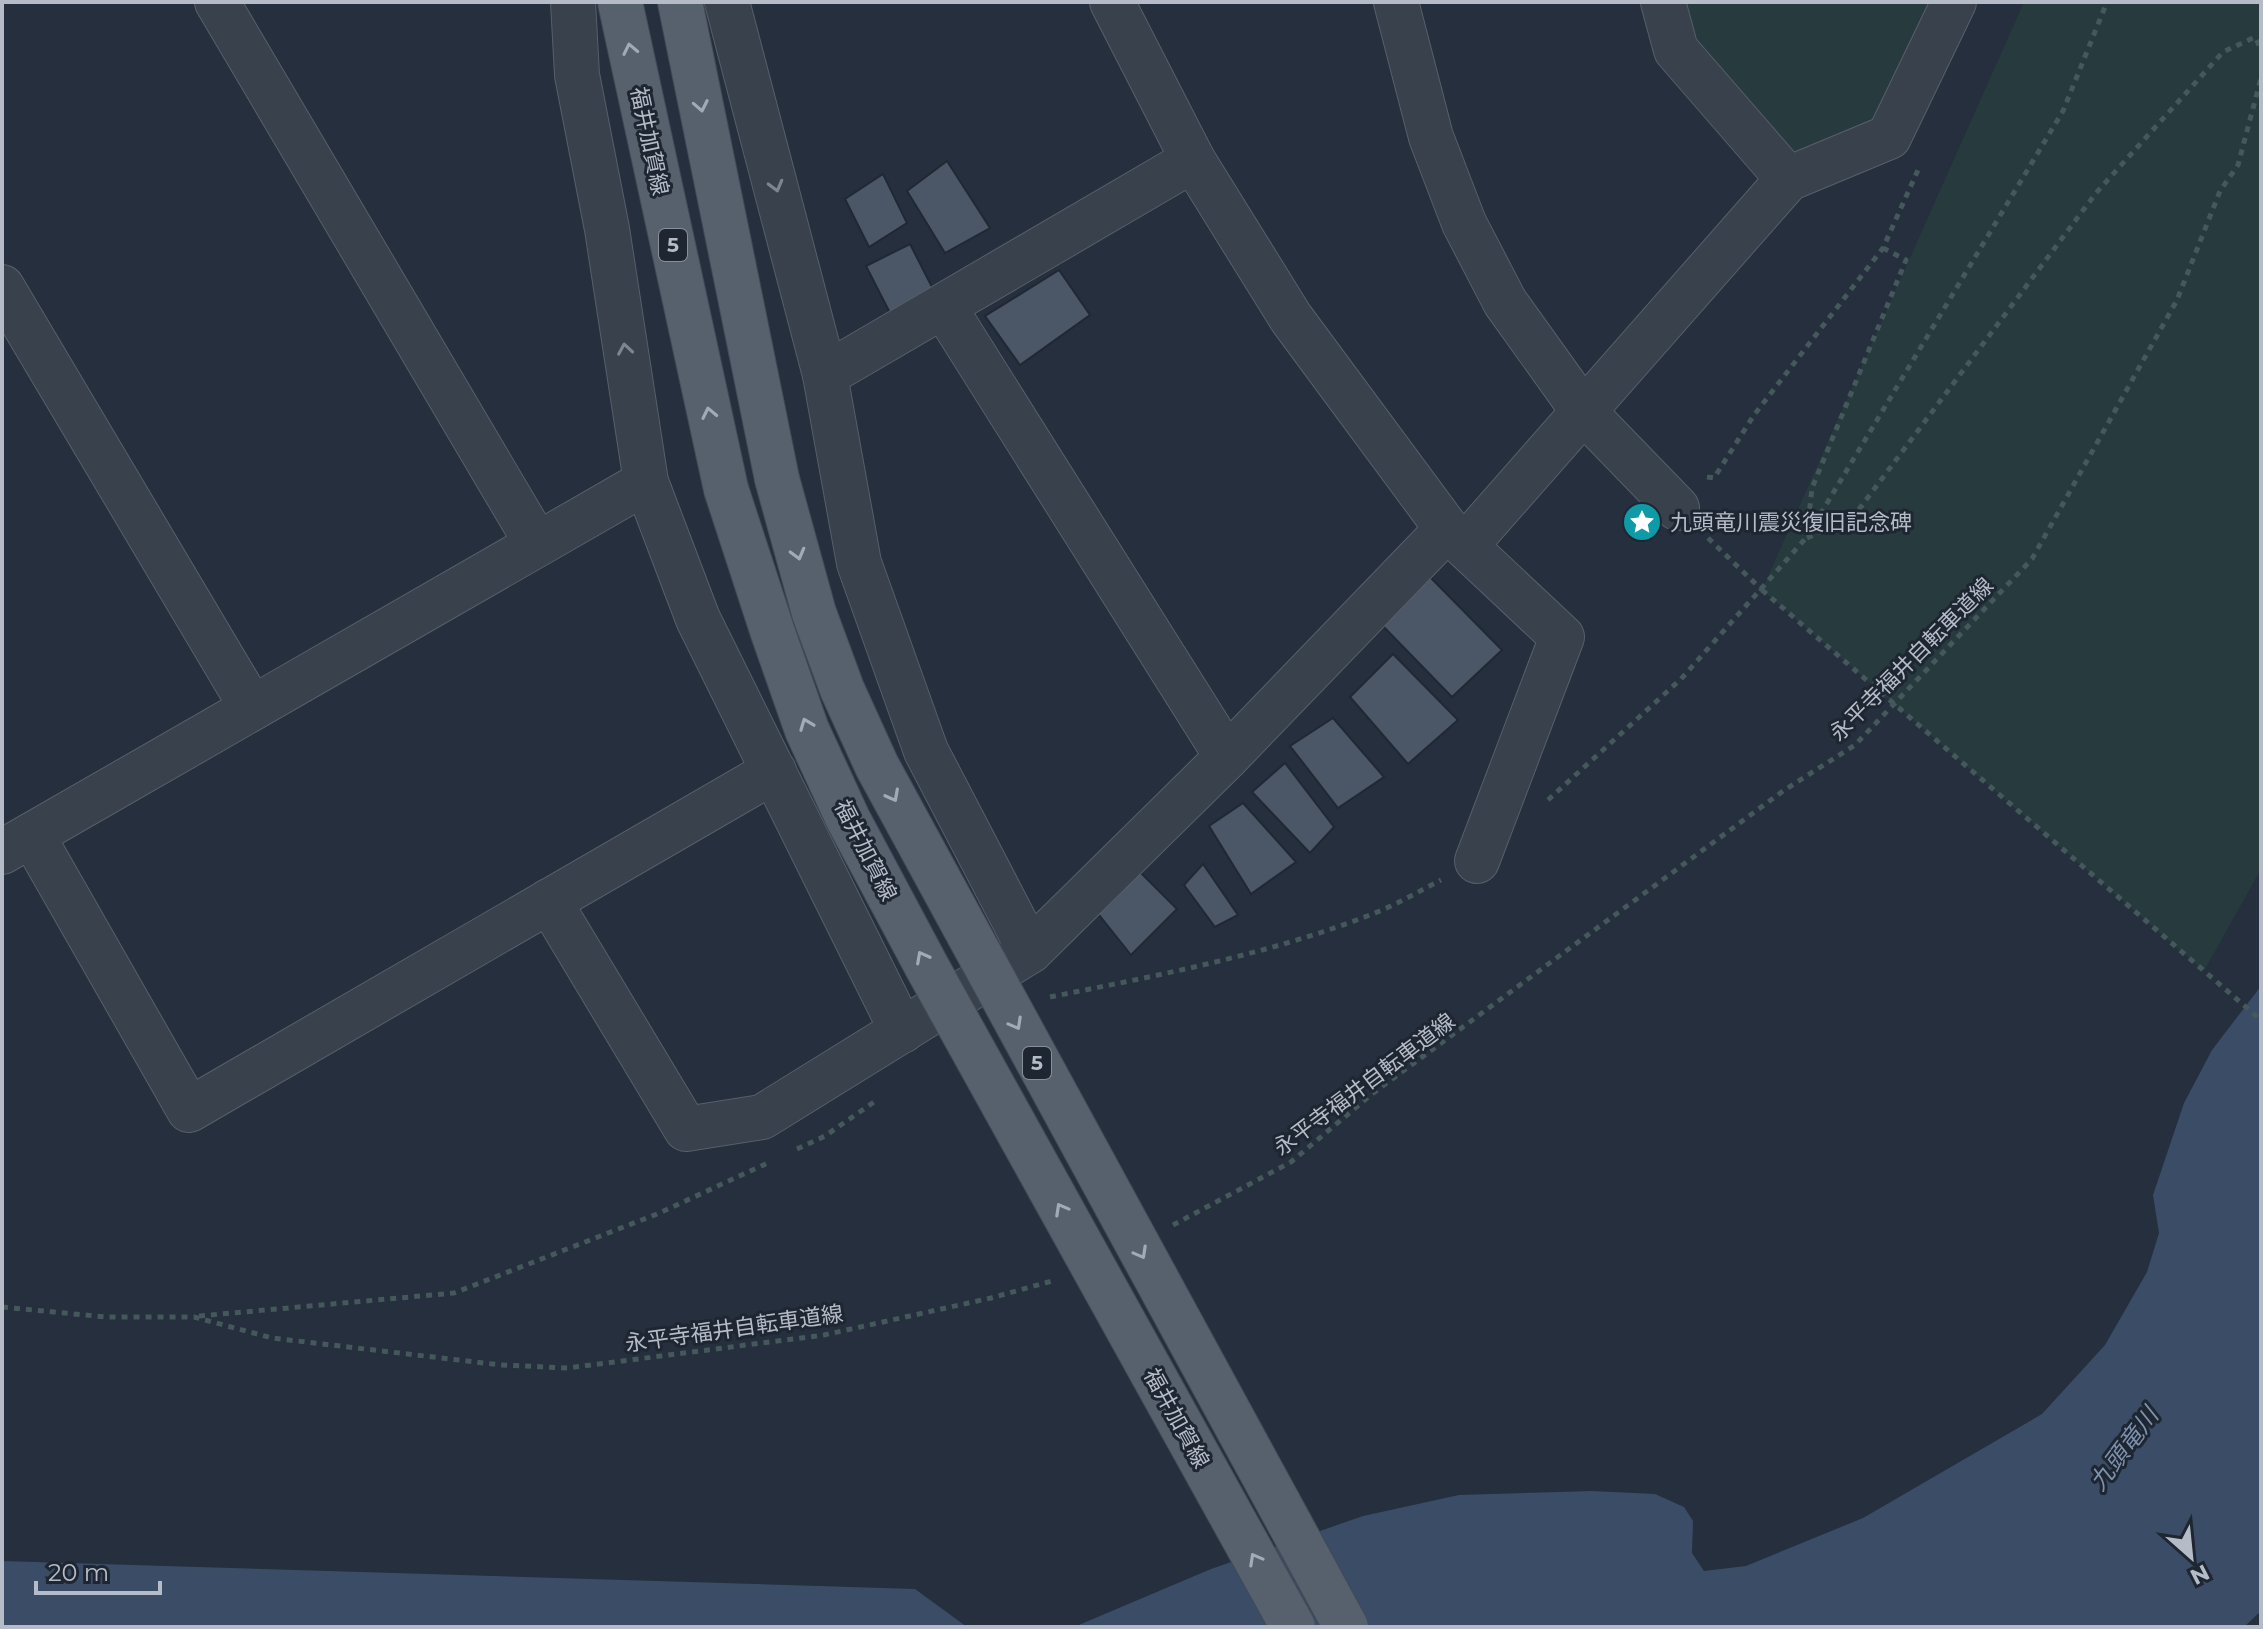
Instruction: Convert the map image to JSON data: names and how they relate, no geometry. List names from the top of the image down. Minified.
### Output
{"streets":{"main road":["福井加賀線","5"],"path":["永平寺福井自転車道線"]},"water":["九頭竜川"],"places":{"place":["九頭竜川震災復旧記念碑"]},"scale_bar":"20 m","north":"bottom right"}
